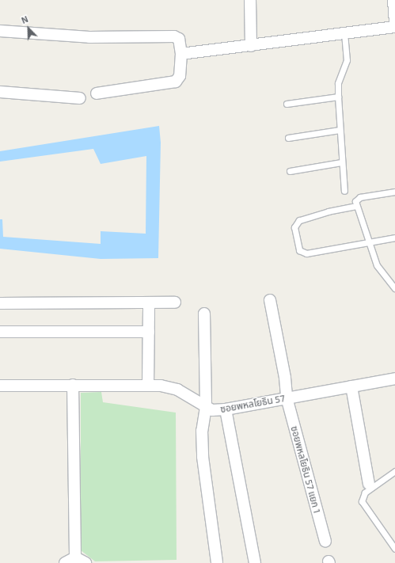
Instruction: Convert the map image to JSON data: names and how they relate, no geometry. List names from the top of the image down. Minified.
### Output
{"streets":{"street":["ซอยพหลโยธิน 57","ซอยพหลโยธิน 57 แยก 1"]},"crossings":[["ซอยพหลโยธิน 57","ซอยพหลโยธิน 57 แยก 1"]],"north":"top left"}
